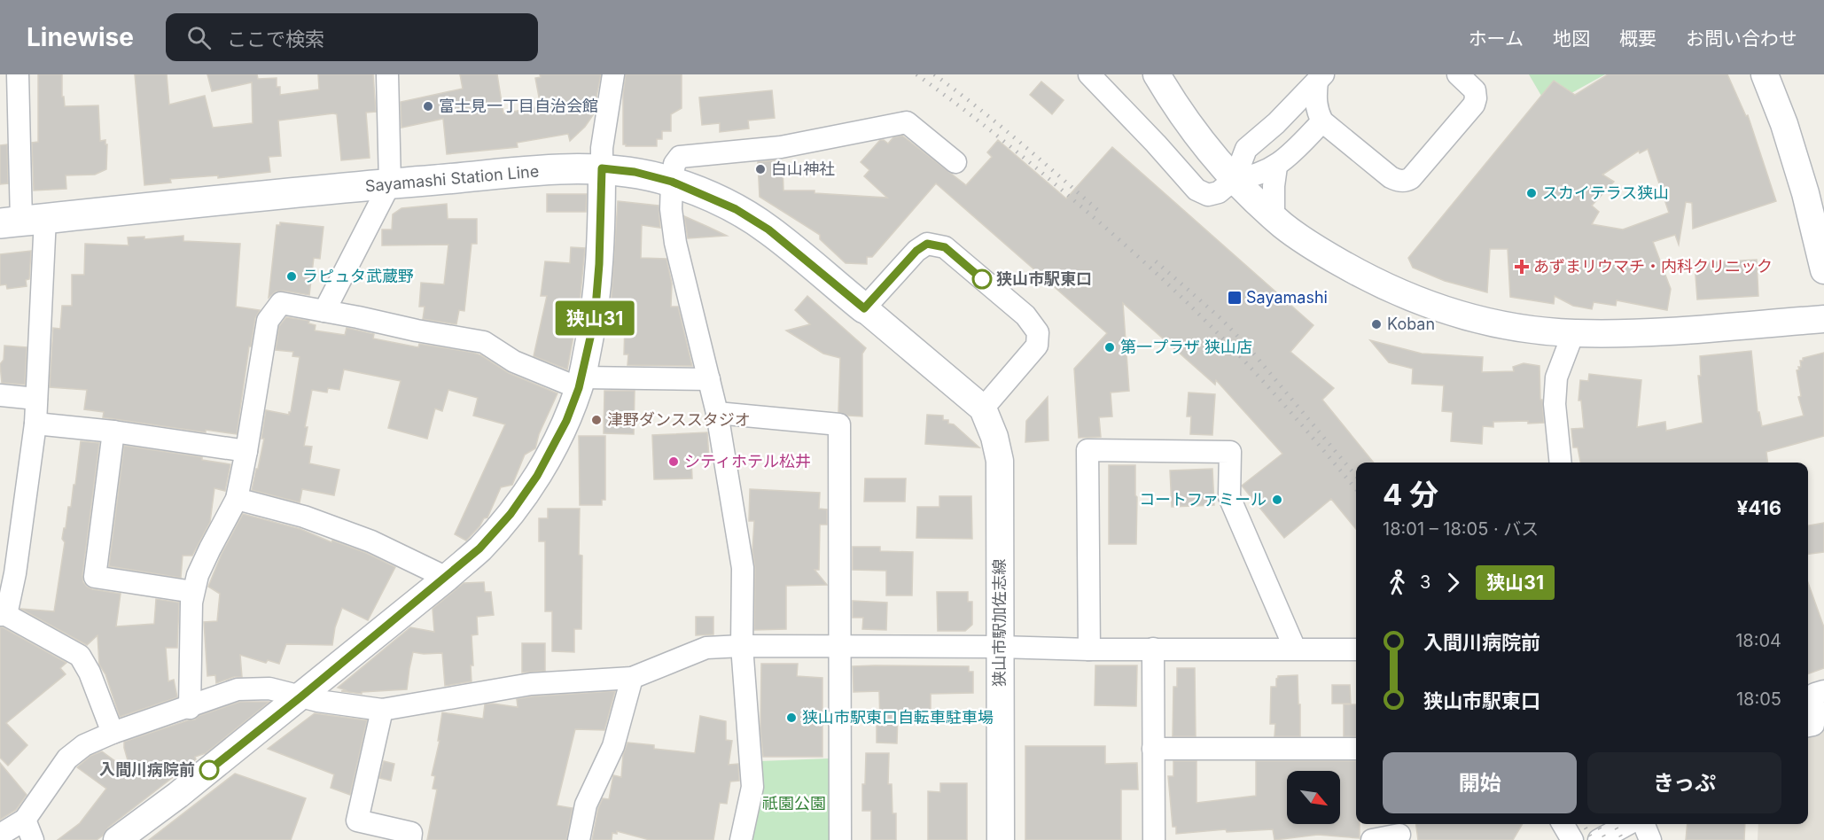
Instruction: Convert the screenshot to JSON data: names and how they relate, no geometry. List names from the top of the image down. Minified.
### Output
{"streets":{"main road":["Sayamashi Station Line"],"street":["狭山市駅加佐志線"]},"parks":["祇園公園"],"places":{"other":["富士見一丁目自治会館","白山神社","スカイテラス狭山","ラピュタ武蔵野","狭山市駅東口","Koban","第一プラザ 狭山店","津野ダンススタジオ","シティホテル松井","コートファミール","狭山市駅東口自転車駐車場","入間川病院前"],"health":["あずまリウマチ・内科クリニック"],"transit":["Sayamashi"]},"lines":["bus line 狭山31"],"north":"bottom right","page":{"header":"Linewise","search":"ここで検索","nav":["ホーム","地図","概要","お問い合わせ"],"on_map":"狭山31","heading":["4 分","18:01 – 18:05 · バス","¥416"],"legs":["3","狭山31"],"list":[{"name":"入間川病院前","value":"18:04"},{"name":"狭山市駅東口","value":"18:05"}],"buttons":["開始","きっぷ"]}}
